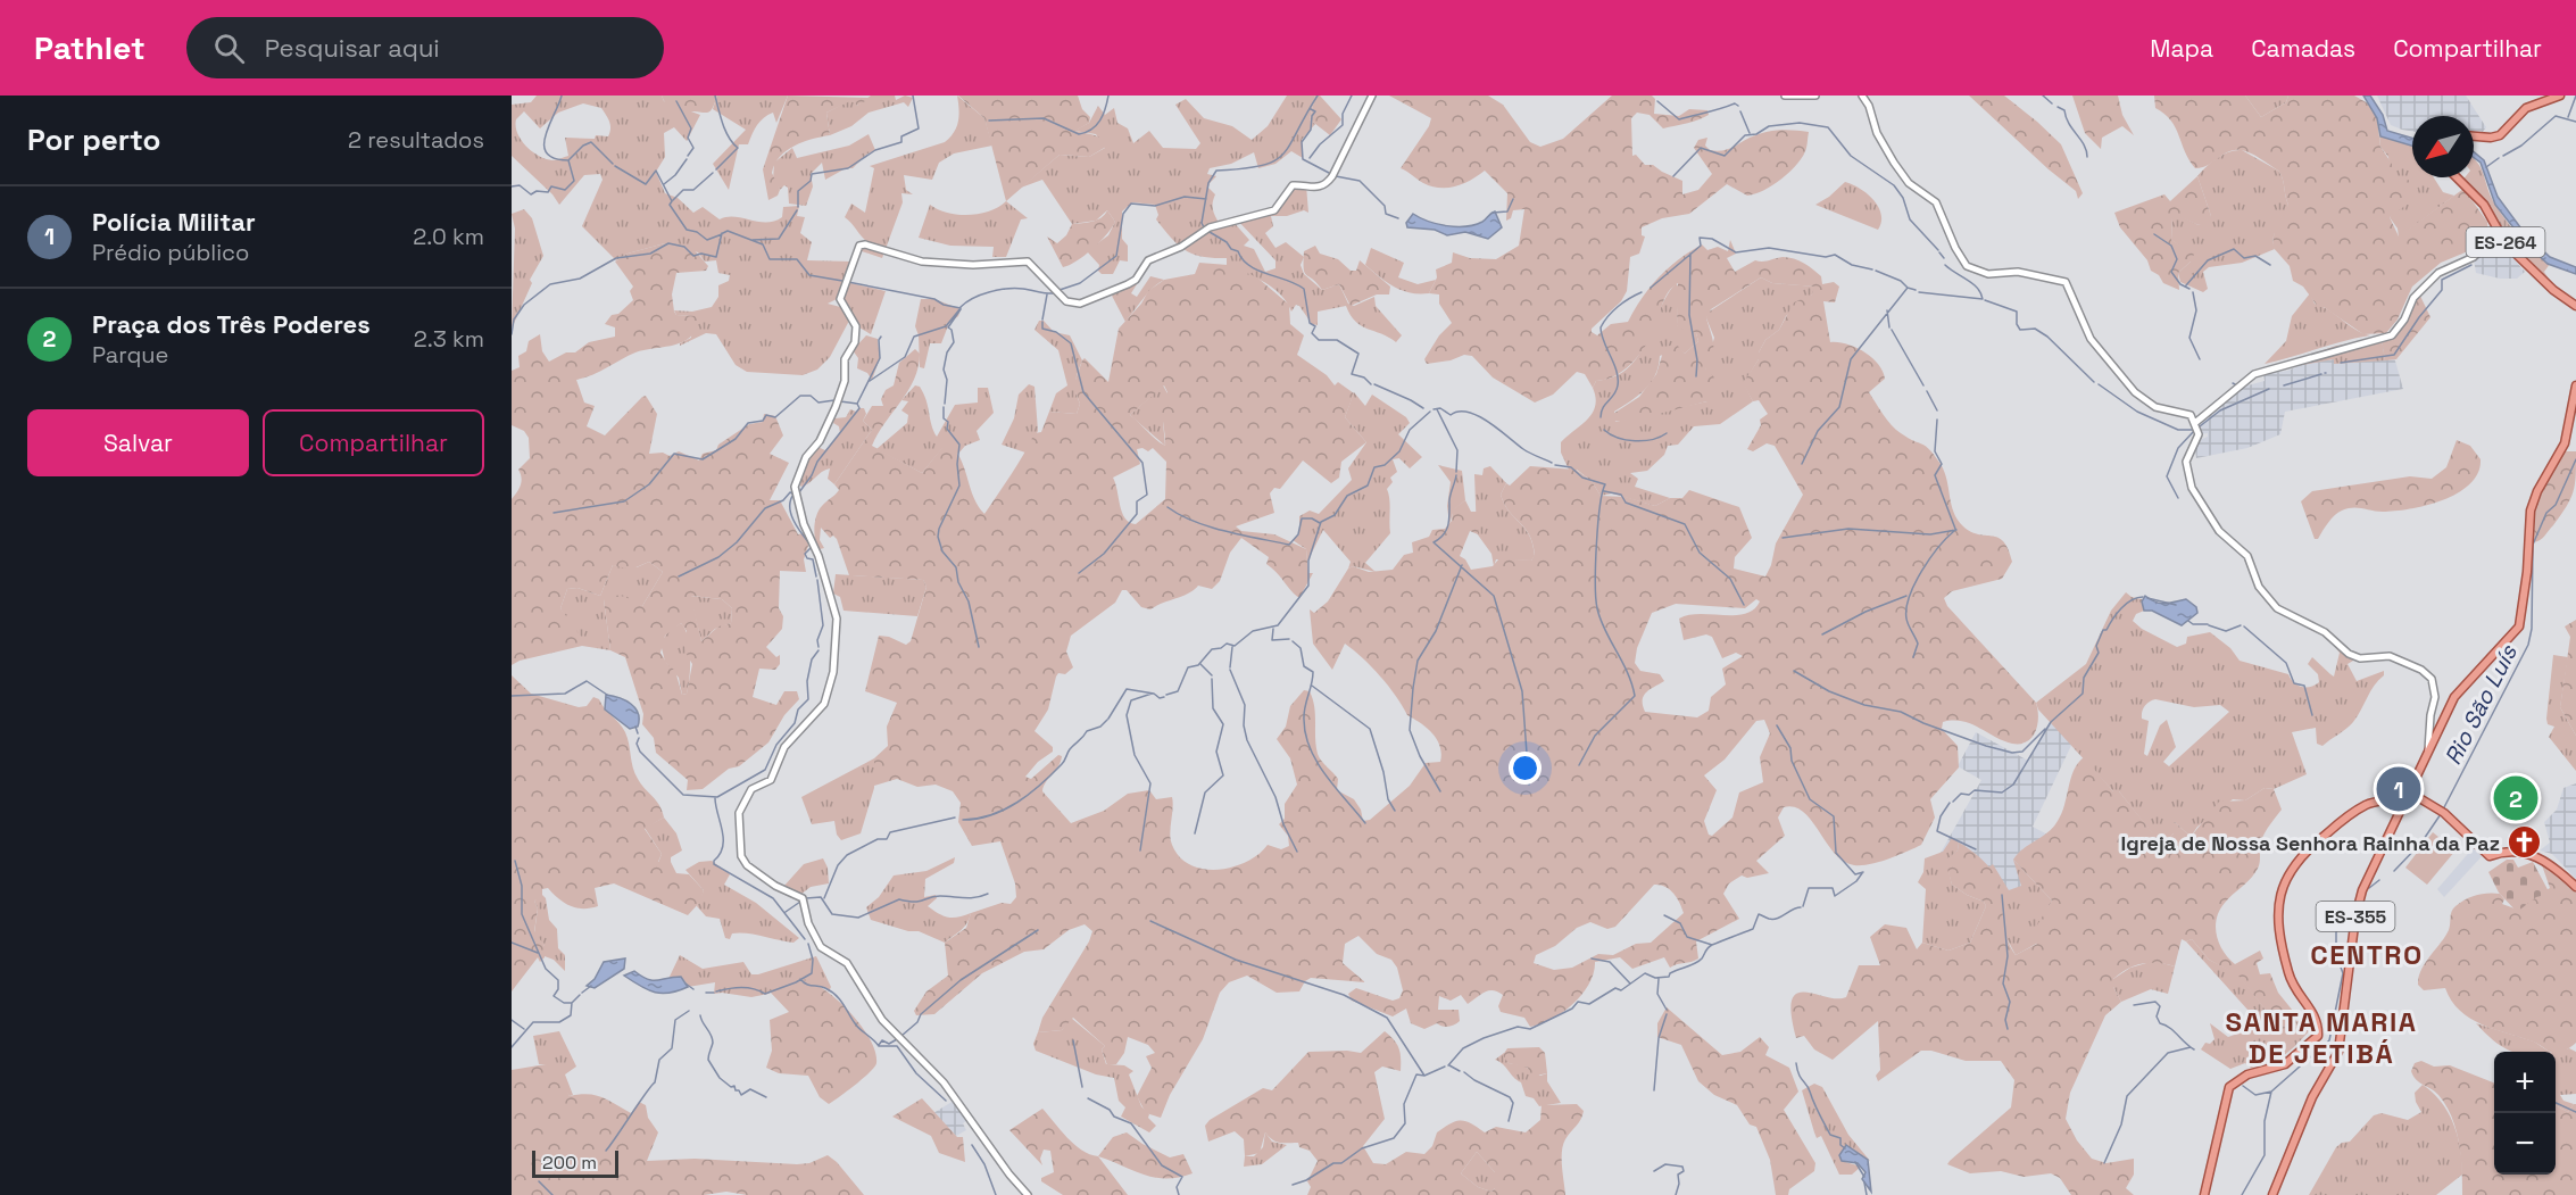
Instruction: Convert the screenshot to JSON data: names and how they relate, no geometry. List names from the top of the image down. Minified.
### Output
{"streets":{"main road":["ES-264","ES-355"]},"districts":["CENTRO","SANTA MARIA DE JETIBÁ"],"water":["Rio São Luís"],"places":{"church":["Igreja de Nossa Senhora Rainha da Paz"]},"scale_bar":"200 m","north":"bottom left","page":{"header":"Pathlet","search":"Pesquisar aqui","nav":["Mapa","Camadas","Compartilhar"],"heading":["Por perto","2 resultados"],"list":[{"mark":"1","name":"Polícia Militar","note":"Prédio público","value":"2.0 km"},{"mark":"2","name":"Praça dos Três Poderes","note":"Parque","value":"2.3 km"}],"buttons":["Salvar","Compartilhar"],"pins":["1","2"],"map_buttons":["+","−"],"scale":"200 m"}}
